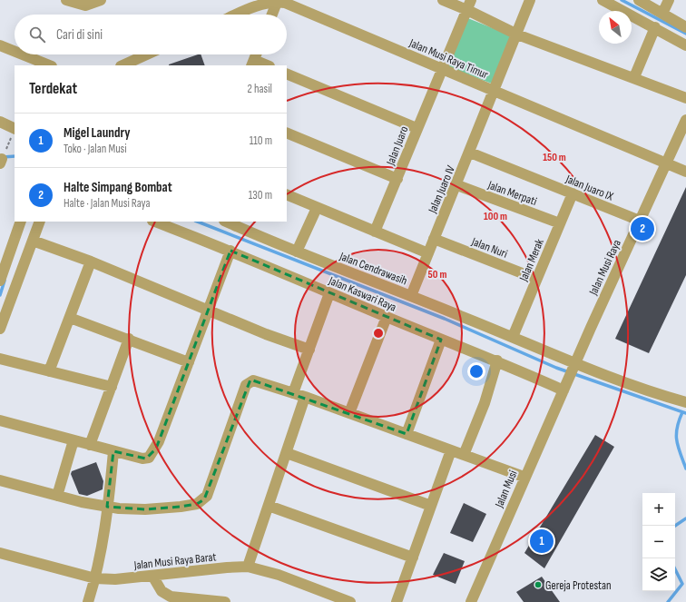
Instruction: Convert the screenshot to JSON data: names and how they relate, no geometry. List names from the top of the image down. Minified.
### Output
{"streets":{"street":["Jalan Musi Raya Timur","Jalan Juaro","Jalan Juaro IX","Jalan Juaro IV","Jalan Merpati","Jalan Nuri","Jalan Merak","Jalan Musi Raya","Jalan Cendrawasih","Jalan Kaswari Raya","Jalan Musi","Jalan Musi Raya Barat"]},"crossings":[["Jalan Musi Raya Timur","Jalan Juaro"],["Jalan Musi Raya Timur","Jalan Juaro IV"],["Jalan Musi Raya Timur","Jalan Musi Raya"],["Jalan Juaro IX","Jalan Juaro IV"],["Jalan Juaro IX","Jalan Merak"],["Jalan Juaro IX","Jalan Musi Raya"],["Jalan Juaro IV","Jalan Merpati"],["Jalan Juaro IV","Jalan Nuri"],["Jalan Juaro IV","Jalan Cendrawasih"],["Jalan Merpati","Jalan Merak"],["Jalan Nuri","Jalan Merak"],["Jalan Merak","Jalan Cendrawasih"],["Jalan Musi Raya","Jalan Cendrawasih"],["Jalan Musi Raya","Jalan Kaswari Raya"],["Jalan Musi Raya","Jalan Musi"],["Jalan Kaswari Raya","Jalan Musi"]],"places":["Gereja Protestan"],"north":"top left","page":{"search":"Cari di sini","heading":["Terdekat","2 hasil"],"list":[{"mark":"1","name":"Migel Laundry","note":"Toko · Jalan Musi","value":"110 m"},{"mark":"2","name":"Halte Simpang Bombat","note":"Halte · Jalan Musi Raya","value":"130 m"}],"pins":["2","1"],"map_buttons":["+","−"]},"rings":["150 m","100 m","50 m"]}
